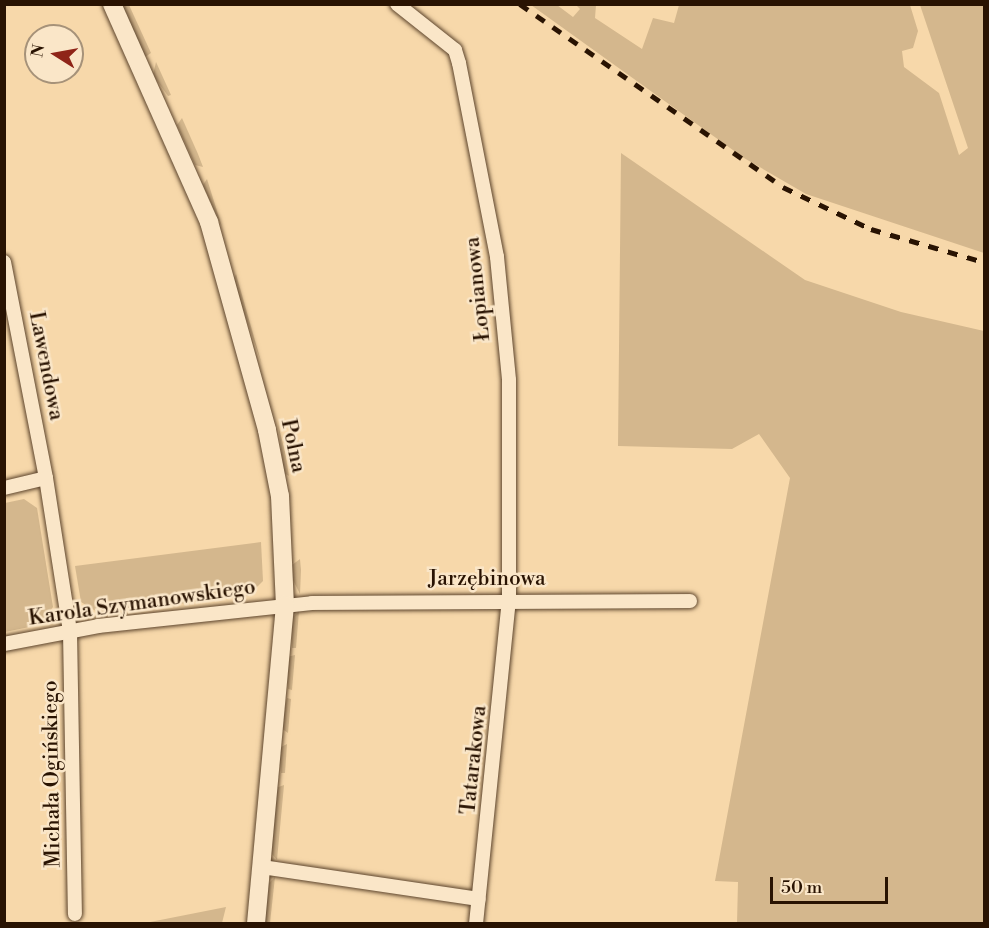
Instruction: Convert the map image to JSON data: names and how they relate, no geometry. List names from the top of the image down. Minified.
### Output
{"streets":{"street":["Łopianowa","Lawendowa","Polna","Jarzębinowa","Karola Szymanowskiego","Tatarakowa","Michała Ogińskiego"]},"crossings":[["Łopianowa","Jarzębinowa"],["Łopianowa","Tatarakowa"],["Lawendowa","Karola Szymanowskiego"],["Lawendowa","Michała Ogińskiego"],["Polna","Jarzębinowa"],["Polna","Karola Szymanowskiego"],["Jarzębinowa","Karola Szymanowskiego"],["Jarzębinowa","Tatarakowa"],["Karola Szymanowskiego","Michała Ogińskiego"]],"scale_bar":"50 m","north":"left"}
